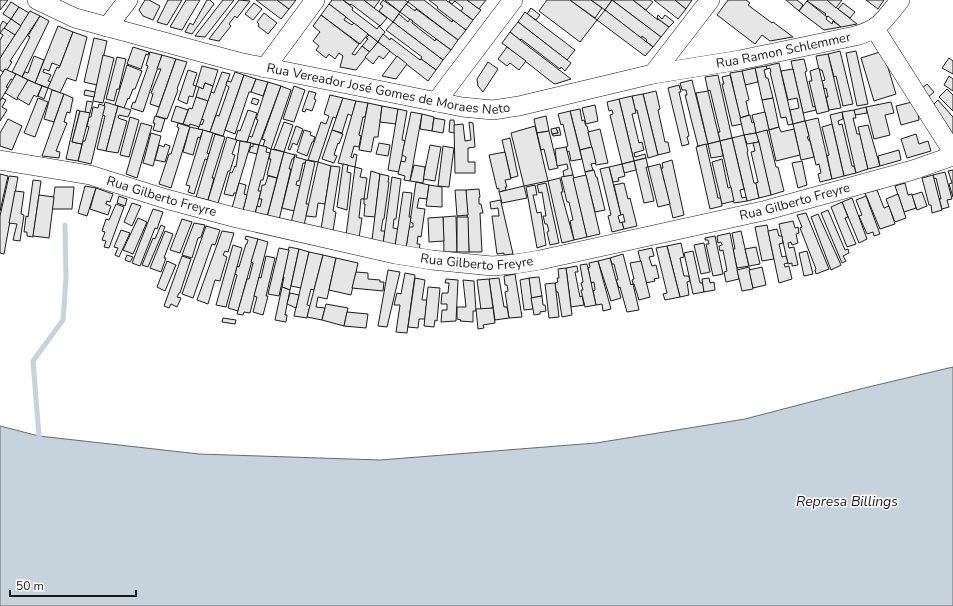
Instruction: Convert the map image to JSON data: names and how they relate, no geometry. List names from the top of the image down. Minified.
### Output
{"streets":{"street":["Rua Ramon Schlemmer","Rua Vereador José Gomes de Moraes Neto","Rua Gilberto Freyre"]},"crossings":[["Rua Ramon Schlemmer","Rua Vereador José Gomes de Moraes Neto"]],"water":["Represa Billings"],"scale_bar":"50 m"}
